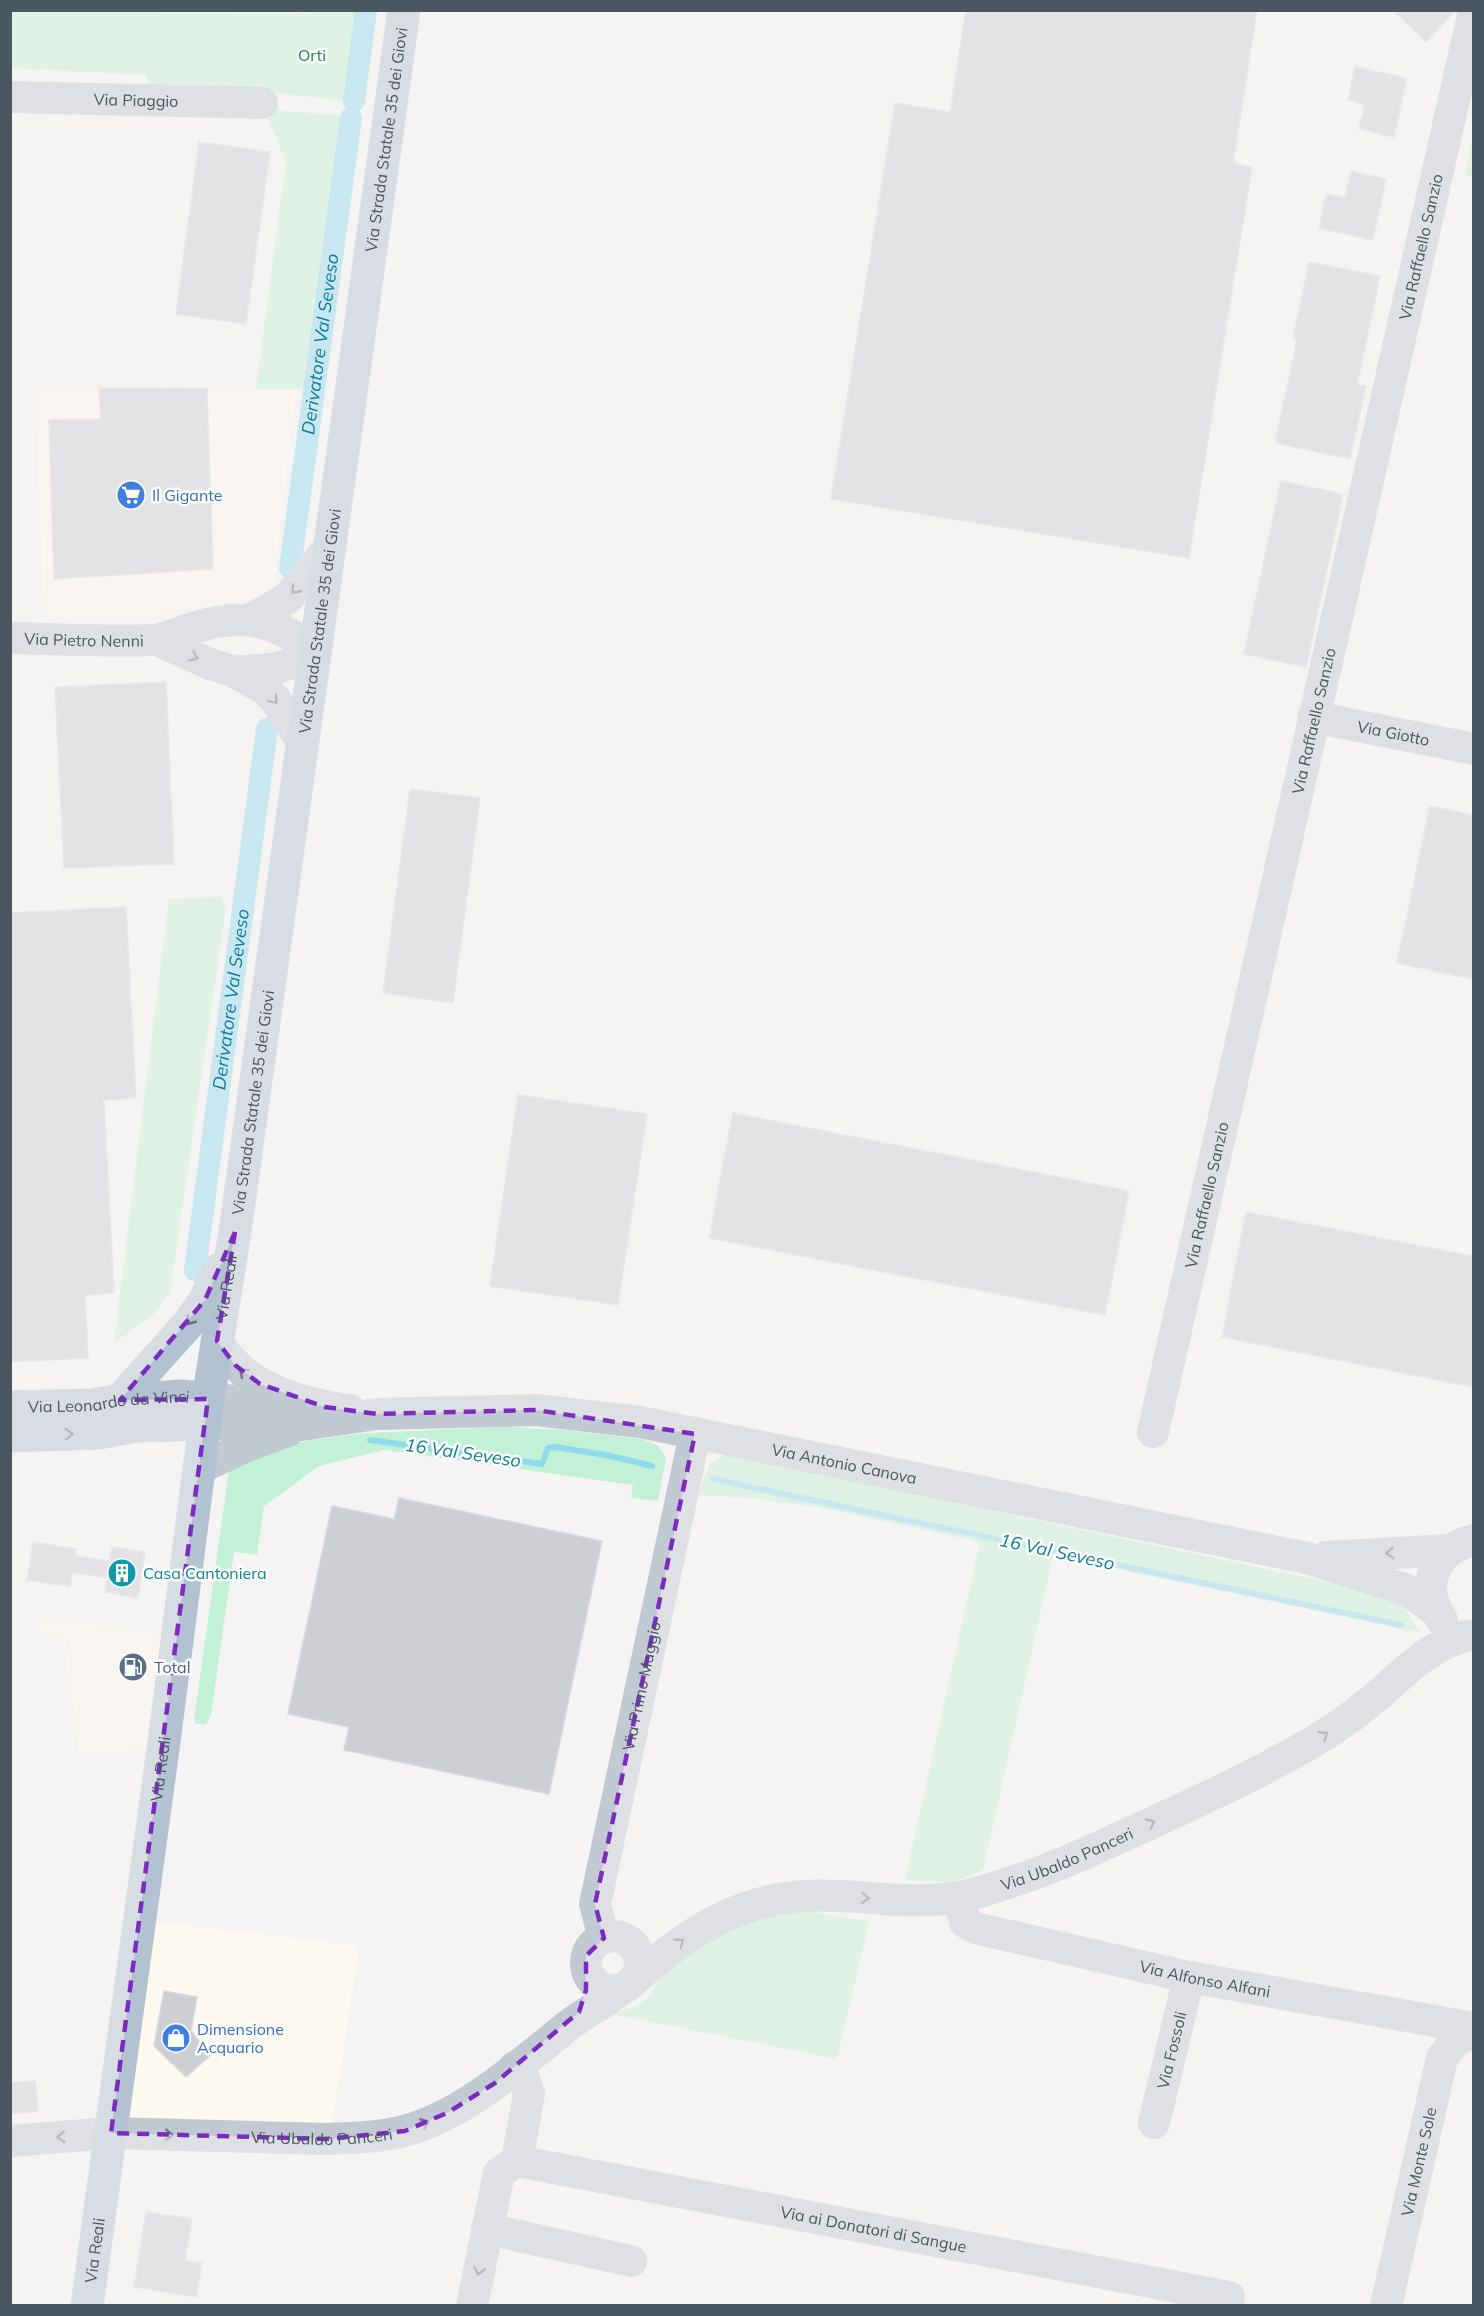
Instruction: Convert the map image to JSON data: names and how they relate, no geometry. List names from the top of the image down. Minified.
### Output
{"streets":{"main road":["Via Strada Statale 35 dei Giovi","Via Reali","Via Leonardo da Vinci"],"street":["Via Piaggio","Via Raffaello Sanzio","Via Pietro Nenni","Via Giotto","Via Antonio Canova","Via Primo Maggio","Via Ubaldo Panceri","Via Alfonso Alfani","Via Fossoli","Via Monte Sole","Via ai Donatori di Sangue"]},"crossings":[["Via Strada Statale 35 dei Giovi","Via Pietro Nenni"],["Via Strada Statale 35 dei Giovi","Via Reali"],["Via Raffaello Sanzio","Via Giotto"],["Via Reali","Via Leonardo da Vinci"],["Via Reali","Via Antonio Canova"],["Via Reali","Via Ubaldo Panceri"],["Via Leonardo da Vinci","Via Antonio Canova"],["Via Antonio Canova","Via Primo Maggio"],["Via Antonio Canova","Via Ubaldo Panceri"],["Via Primo Maggio","Via Ubaldo Panceri"],["Via Ubaldo Panceri","Via Alfonso Alfani"],["Via Alfonso Alfani","Via Fossoli"],["Via Alfonso Alfani","Via Monte Sole"]],"one_way":["Via Ubaldo Panceri"],"water":["Derivatore Val Seveso","16 Val Seveso"],"parks":["Orti"],"places":{"supermarket":["Il Gigante"],"building":["Casa Cantoniera"],"fuel station":["Total"],"shop":["Dimensione Acquario"]}}
